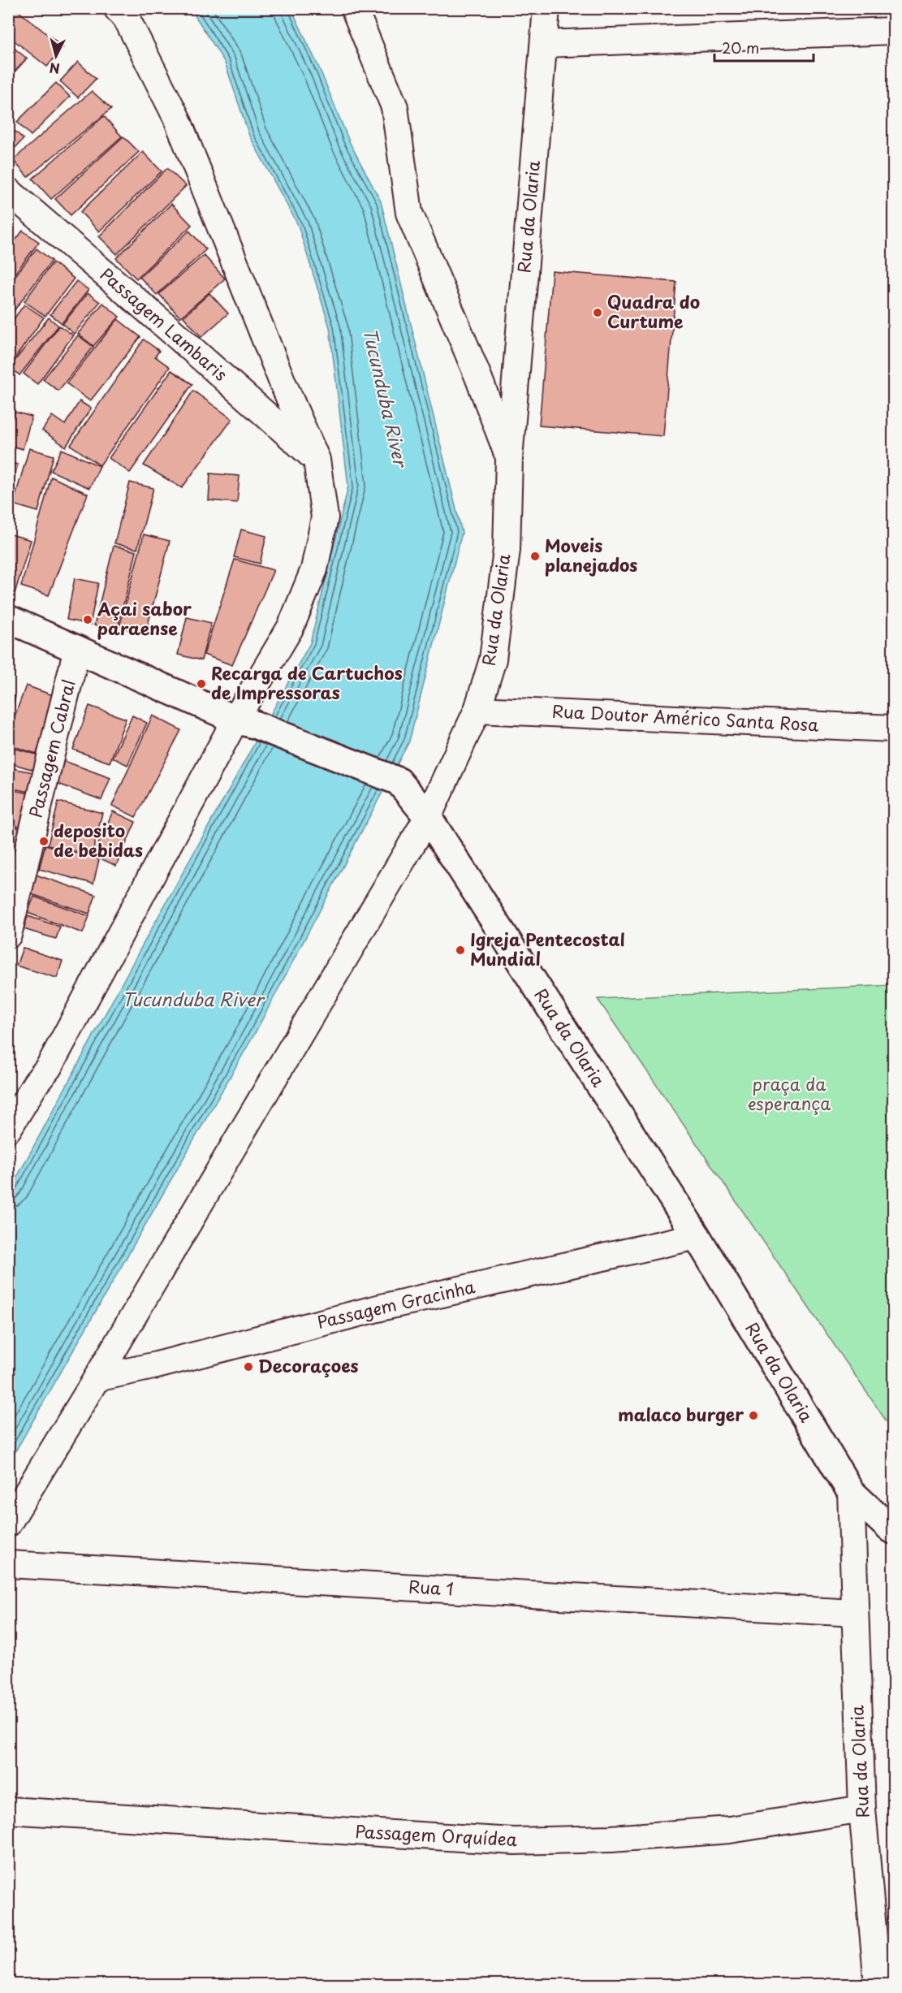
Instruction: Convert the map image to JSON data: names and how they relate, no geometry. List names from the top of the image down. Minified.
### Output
{"streets":{"street":["Rua da Olaria","Passagem Lambaris","Rua Doutor Américo Santa Rosa","Passagem Cabral","Passagem Gracinha","Rua 1","Passagem Orquídea"]},"crossings":[["Rua da Olaria","Rua Doutor Américo Santa Rosa"],["Rua da Olaria","Passagem Gracinha"],["Rua da Olaria","Rua 1"],["Rua da Olaria","Passagem Orquídea"]],"water":["Tucunduba River"],"parks":["praça da esperança"],"places":["Quadra do Curtume","Moveis planejados","Açai sabor paraense","Recarga de Cartuchos de Impressoras","deposito de bebidas","Igreja Pentecostal Mundial","Decoraçoes","malaco burger"],"scale_bar":"20 m","north":"bottom"}
